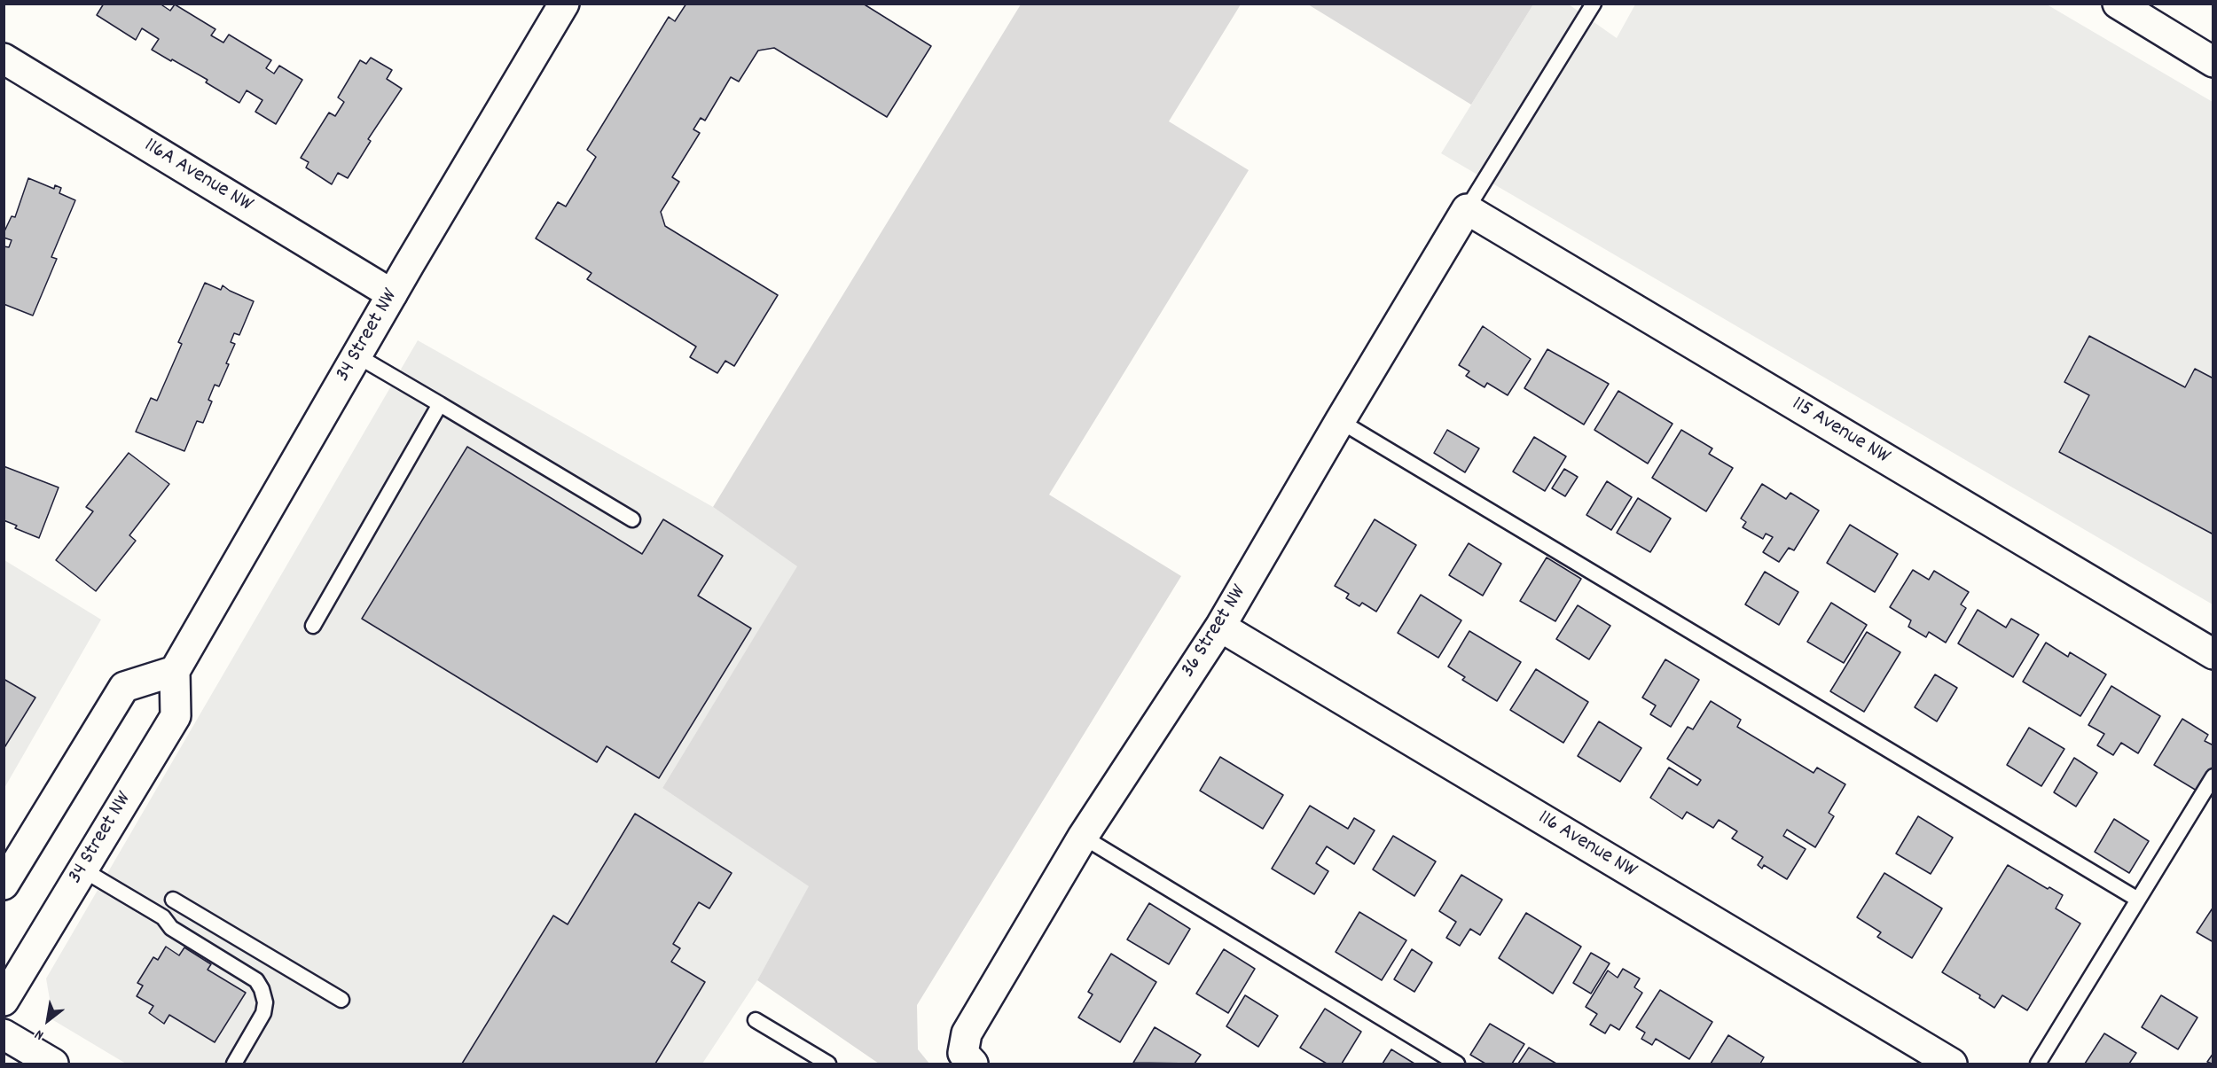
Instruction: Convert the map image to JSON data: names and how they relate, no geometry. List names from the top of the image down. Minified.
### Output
{"streets":{"street":["116A Avenue NW","34 Street NW","115 Avenue NW","36 Street NW","116 Avenue NW"]},"crossings":[["116A Avenue NW","34 Street NW"],["115 Avenue NW","36 Street NW"],["36 Street NW","116 Avenue NW"]],"north":"bottom left"}
